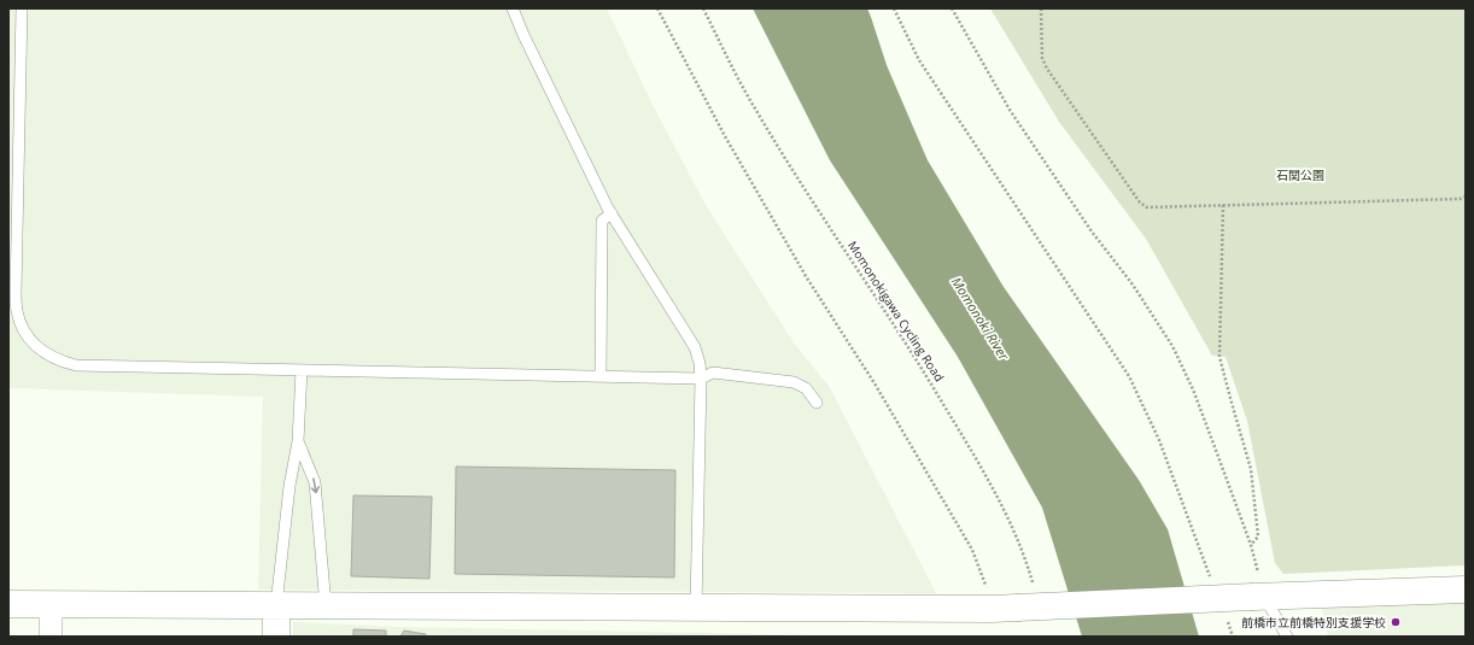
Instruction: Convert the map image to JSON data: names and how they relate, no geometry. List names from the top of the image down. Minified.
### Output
{"streets":{"path":["Momonokigawa Cycling Road"]},"water":["Momonoki River"],"parks":["石関公園"],"places":["前橋市立前橋特別支援学校"]}
